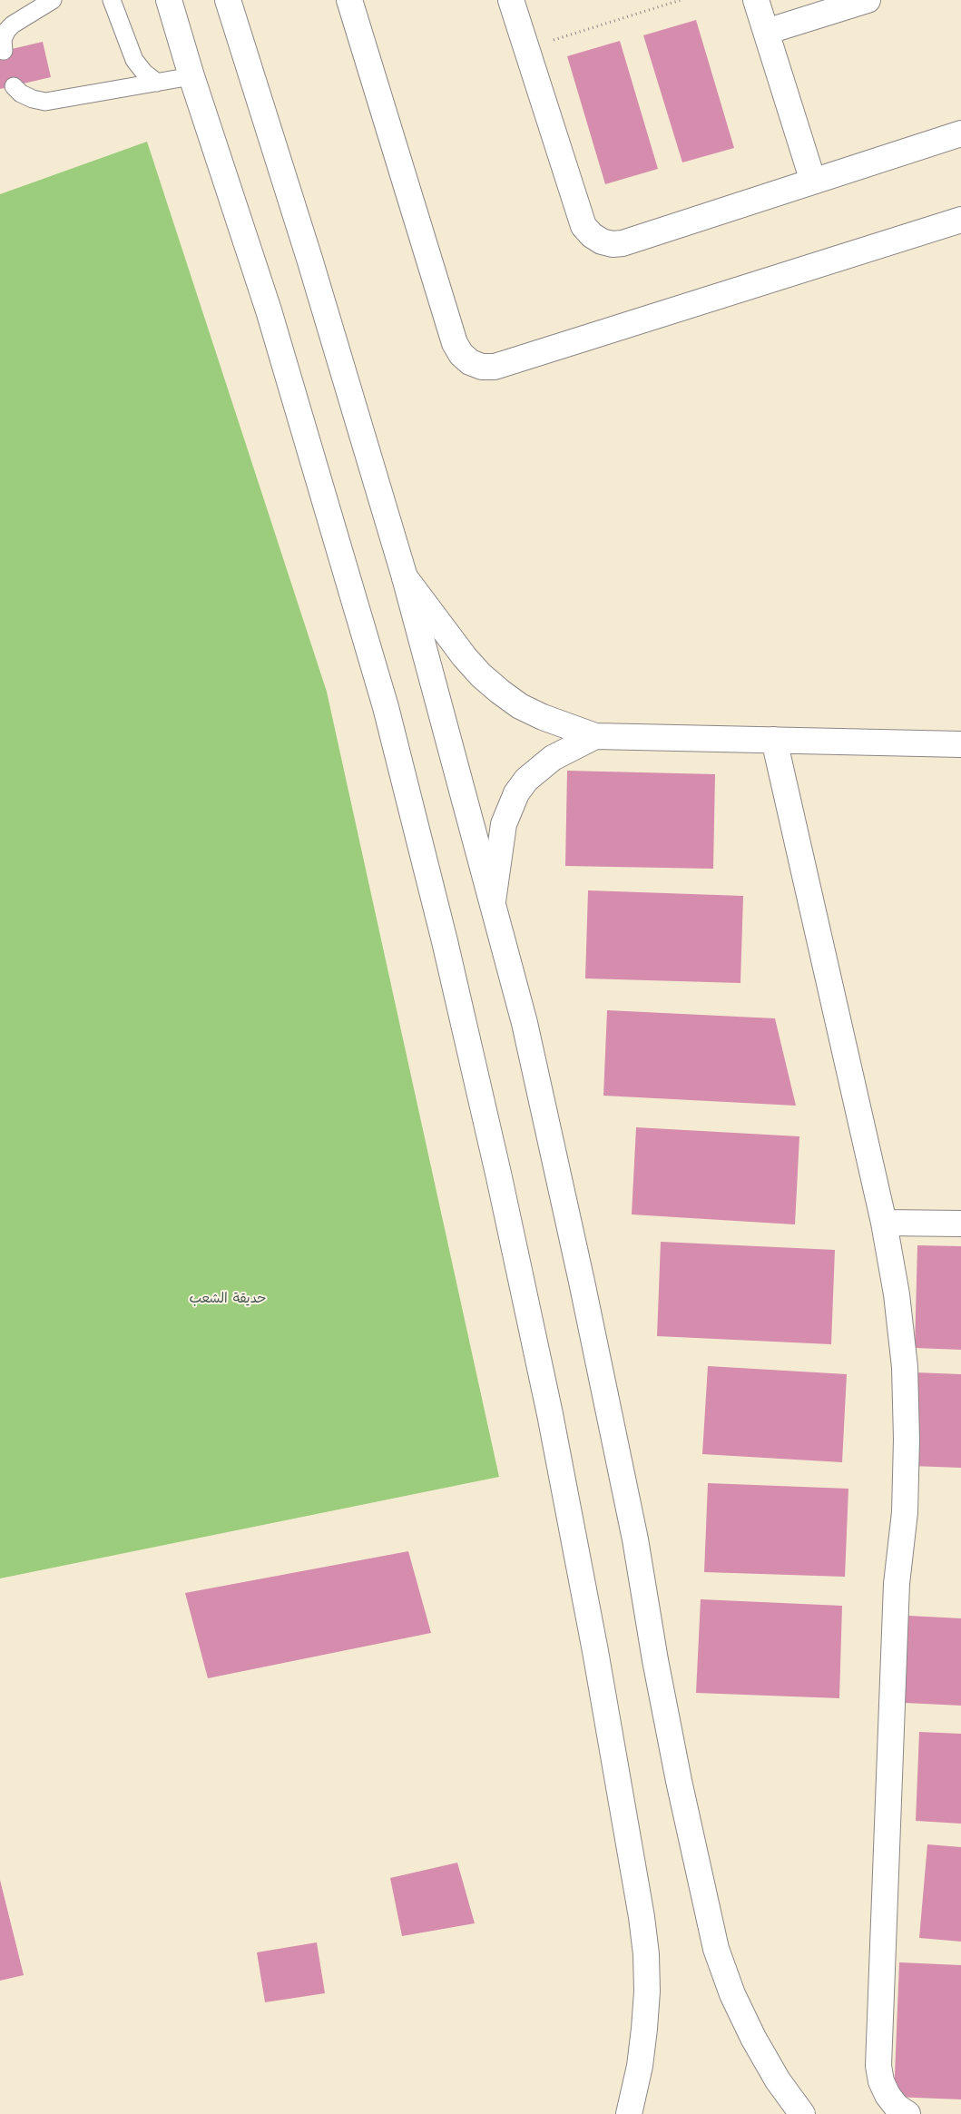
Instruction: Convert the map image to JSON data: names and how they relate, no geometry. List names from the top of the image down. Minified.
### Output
{"parks":["حديقة الشعب"]}
